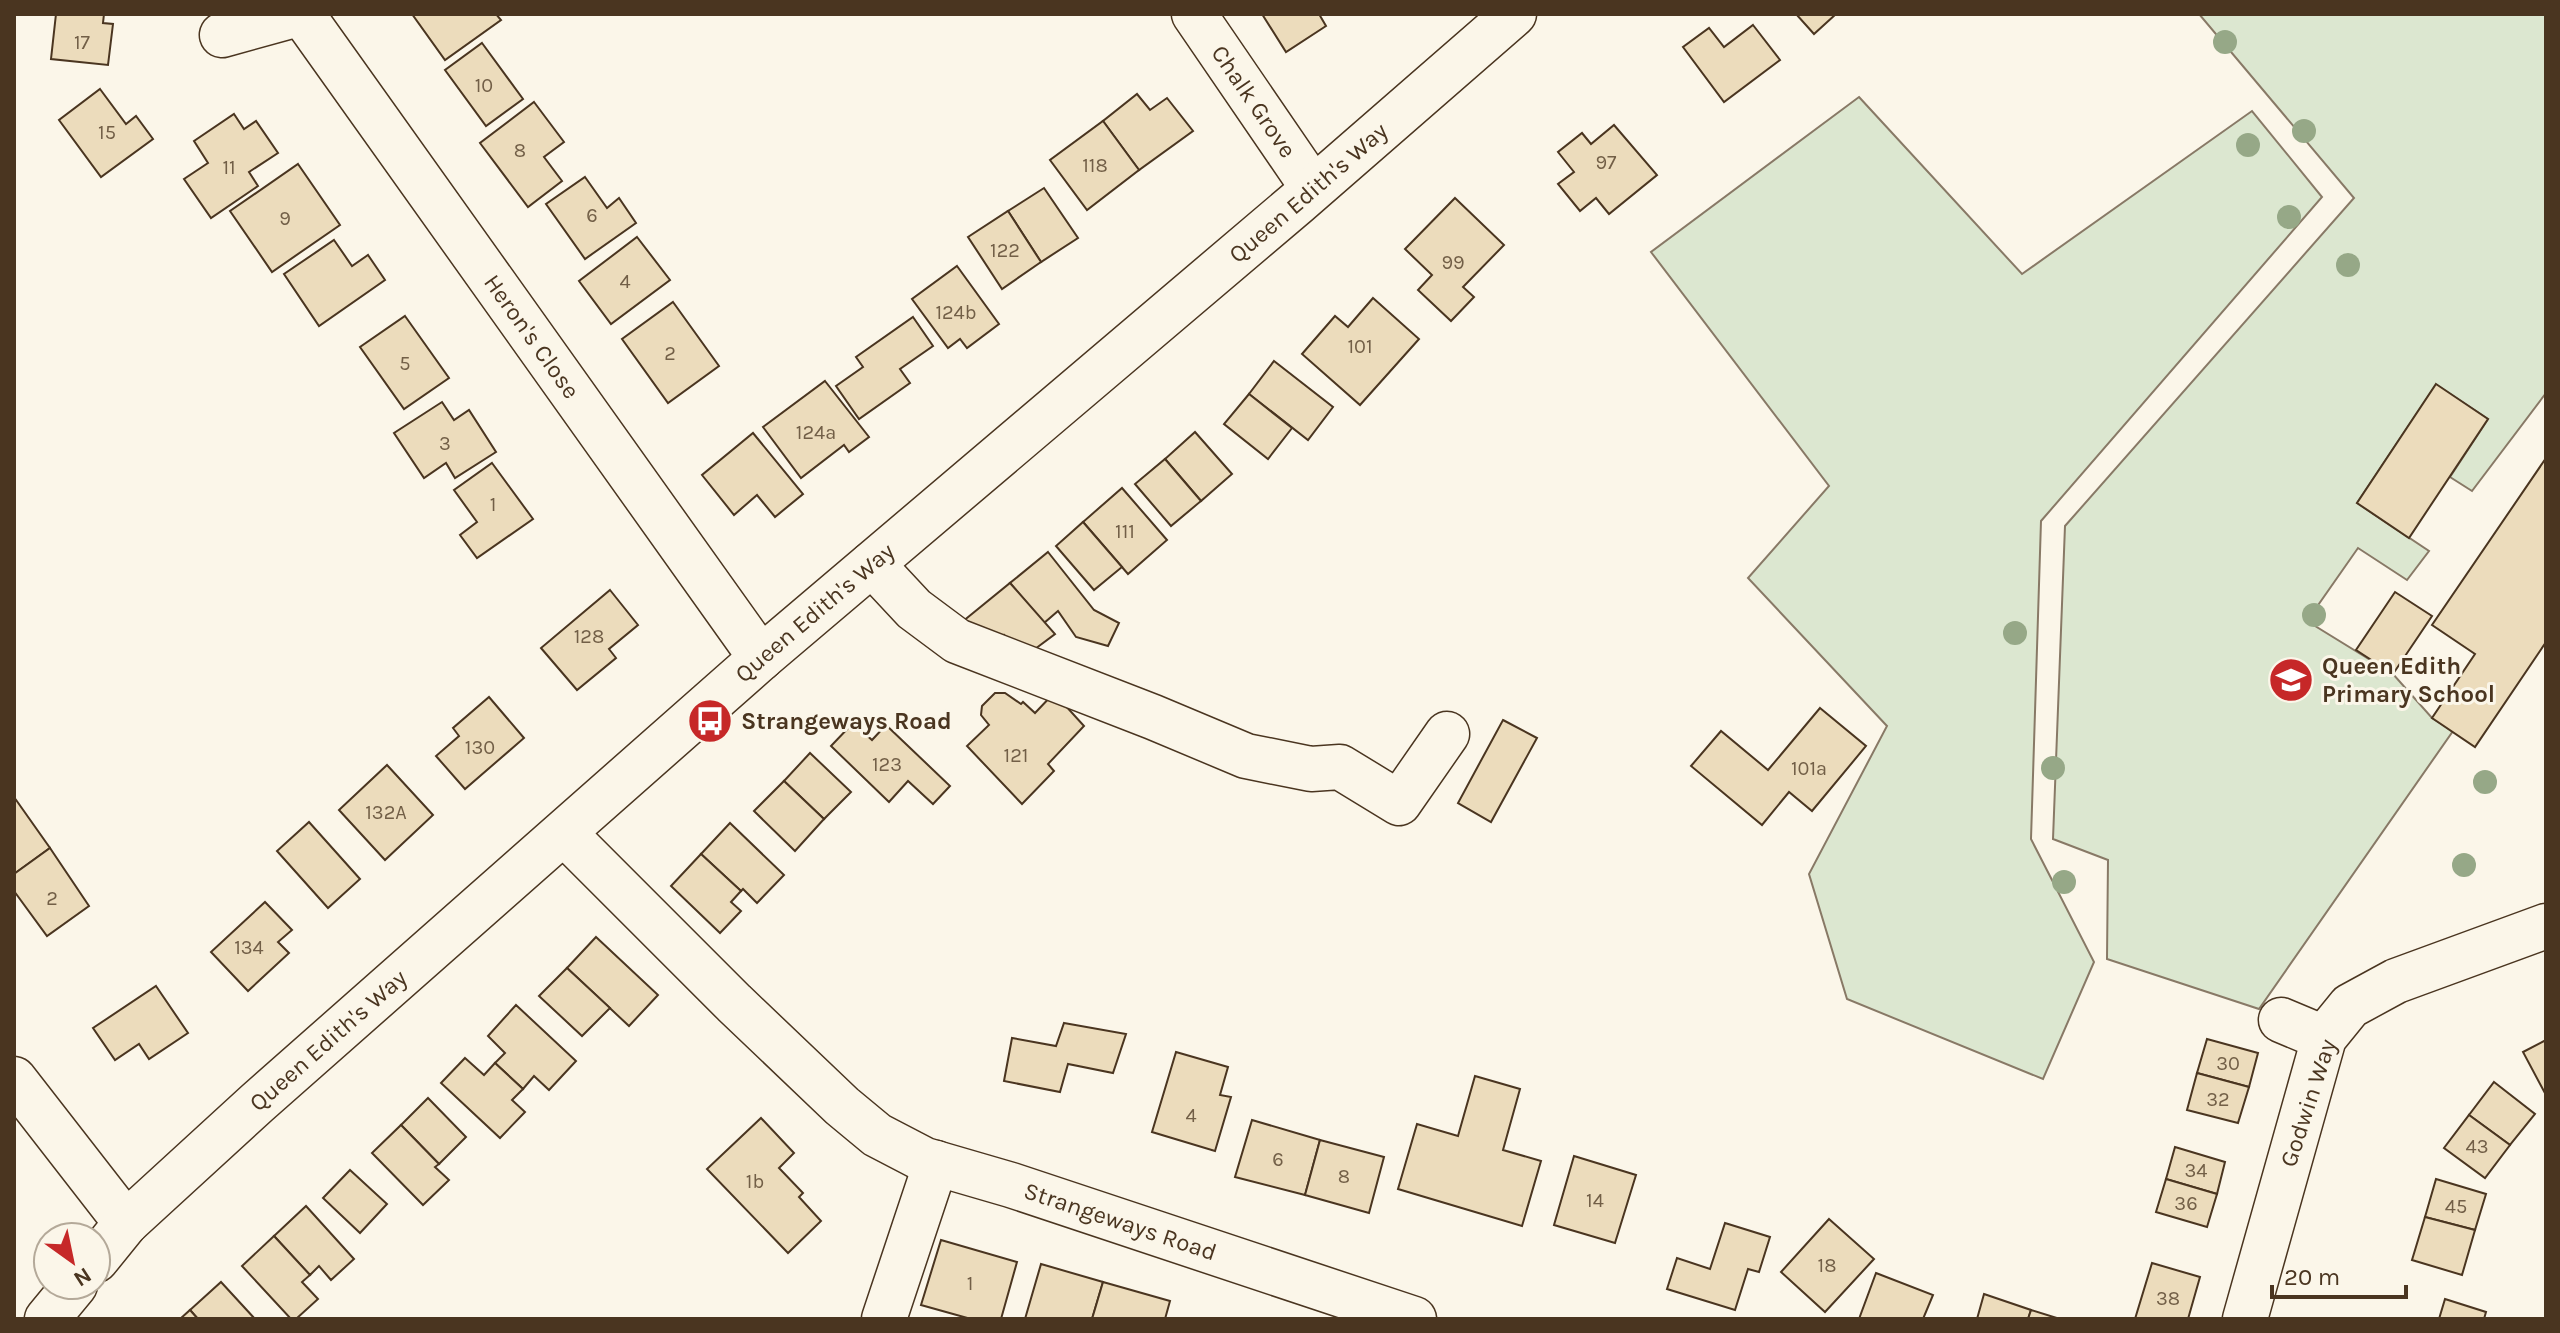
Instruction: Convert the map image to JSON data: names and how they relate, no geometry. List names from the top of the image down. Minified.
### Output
{"streets":{"street":["Chalk Grove","Queen Edith's Way","Heron's Close","Godwin Way","Strangeways Road"]},"crossings":[["Chalk Grove","Queen Edith's Way"],["Queen Edith's Way","Heron's Close"],["Queen Edith's Way","Strangeways Road"]],"places":{"school or university":["Queen Edith Primary School"],"bus stop":["Strangeways Road"]},"house_numbers":["17","10","15","8","97","118","11","6","9","122","99","4","124b","101","2","5","124a","3","1","111","128","130","121","123","101a","132A","2","134","30","32","4","43","6","34","8","1b","14","36","45","18","1","38"],"scale_bar":"20 m","north":"bottom right"}
